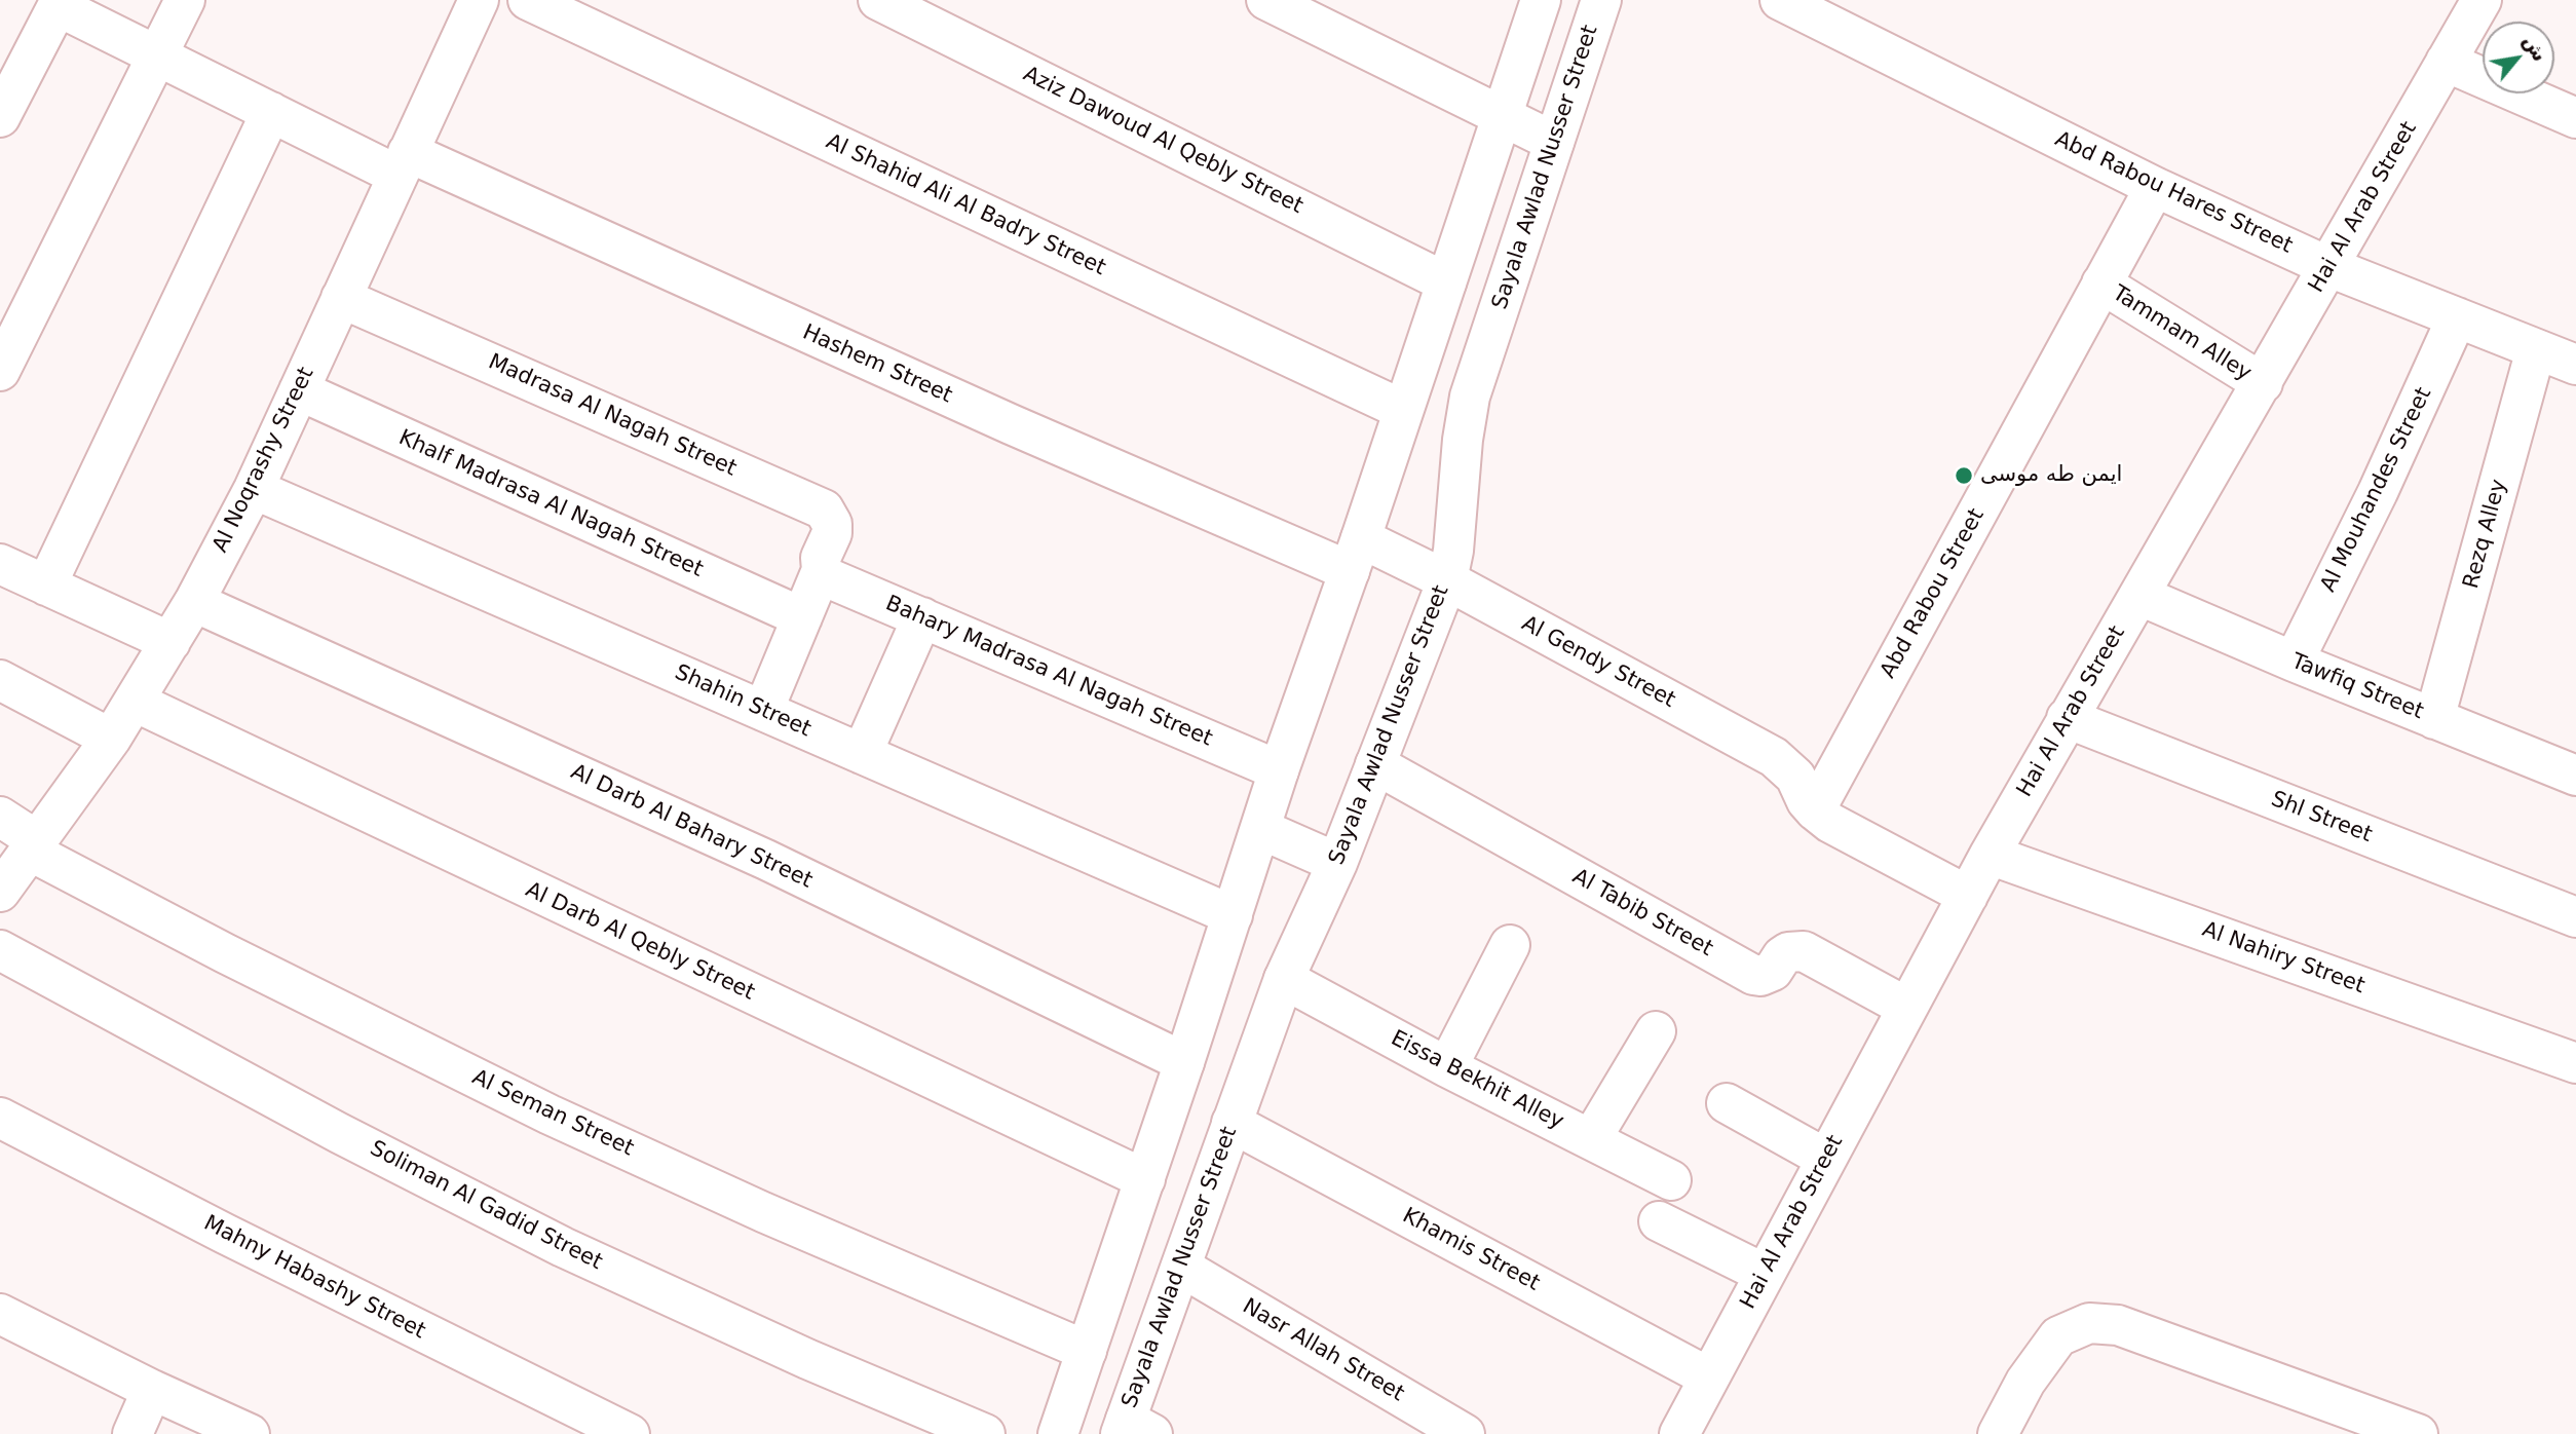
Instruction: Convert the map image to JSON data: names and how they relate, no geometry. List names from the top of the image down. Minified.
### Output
{"streets":{"street":["Aziz Dawoud Al Qebly Street","Sayala Awlad Nusser Street","Abd Rabou Hares Street","Al Shahid Ali Al Badry Street","Hai Al Arab Street","Tammam Alley","Hashem Street","Madrasa Al Nagah Street","Al Noqrashy Street","Al Mouhandes Street","Khalf Madrasa Al Nagah Street","Rezq Alley","Abd Rabou Street","Al Gendy Street","Bahary Madrasa Al Nagah Street","Tawfiq Street","Shahin Street","Shl Street","Al Darb Al Bahary Street","Al Tabib Street","Al Darb Al Qebly Street","Al Nahiry Street","Eissa Bekhit Alley","Al Seman Street","Soliman Al Gadid Street","Khamis Street","Mahny Habashy Street","Nasr Allah Street"]},"crossings":[["Sayala Awlad Nusser Street","Al Gendy Street"],["Sayala Awlad Nusser Street","Al Tabib Street"],["Sayala Awlad Nusser Street","Eissa Bekhit Alley"],["Sayala Awlad Nusser Street","Khamis Street"],["Sayala Awlad Nusser Street","Nasr Allah Street"],["Abd Rabou Hares Street","Hai Al Arab Street"],["Abd Rabou Hares Street","Al Mouhandes Street"],["Abd Rabou Hares Street","Rezq Alley"],["Abd Rabou Hares Street","Abd Rabou Street"],["Hai Al Arab Street","Tammam Alley"],["Hai Al Arab Street","Tawfiq Street"],["Hai Al Arab Street","Shl Street"],["Hai Al Arab Street","Al Tabib Street"],["Hai Al Arab Street","Al Nahiry Street"],["Hai Al Arab Street","Khamis Street"],["Tammam Alley","Abd Rabou Street"],["Hashem Street","Al Noqrashy Street"],["Hashem Street","Al Gendy Street"],["Madrasa Al Nagah Street","Al Noqrashy Street"],["Madrasa Al Nagah Street","Bahary Madrasa Al Nagah Street"],["Al Noqrashy Street","Khalf Madrasa Al Nagah Street"],["Al Noqrashy Street","Shahin Street"],["Al Noqrashy Street","Al Darb Al Bahary Street"],["Al Noqrashy Street","Al Darb Al Qebly Street"],["Al Noqrashy Street","Al Seman Street"],["Al Mouhandes Street","Tawfiq Street"],["Rezq Alley","Tawfiq Street"],["Abd Rabou Street","Al Gendy Street"]],"places":["ايمن طه موسى"],"north":"top right"}
